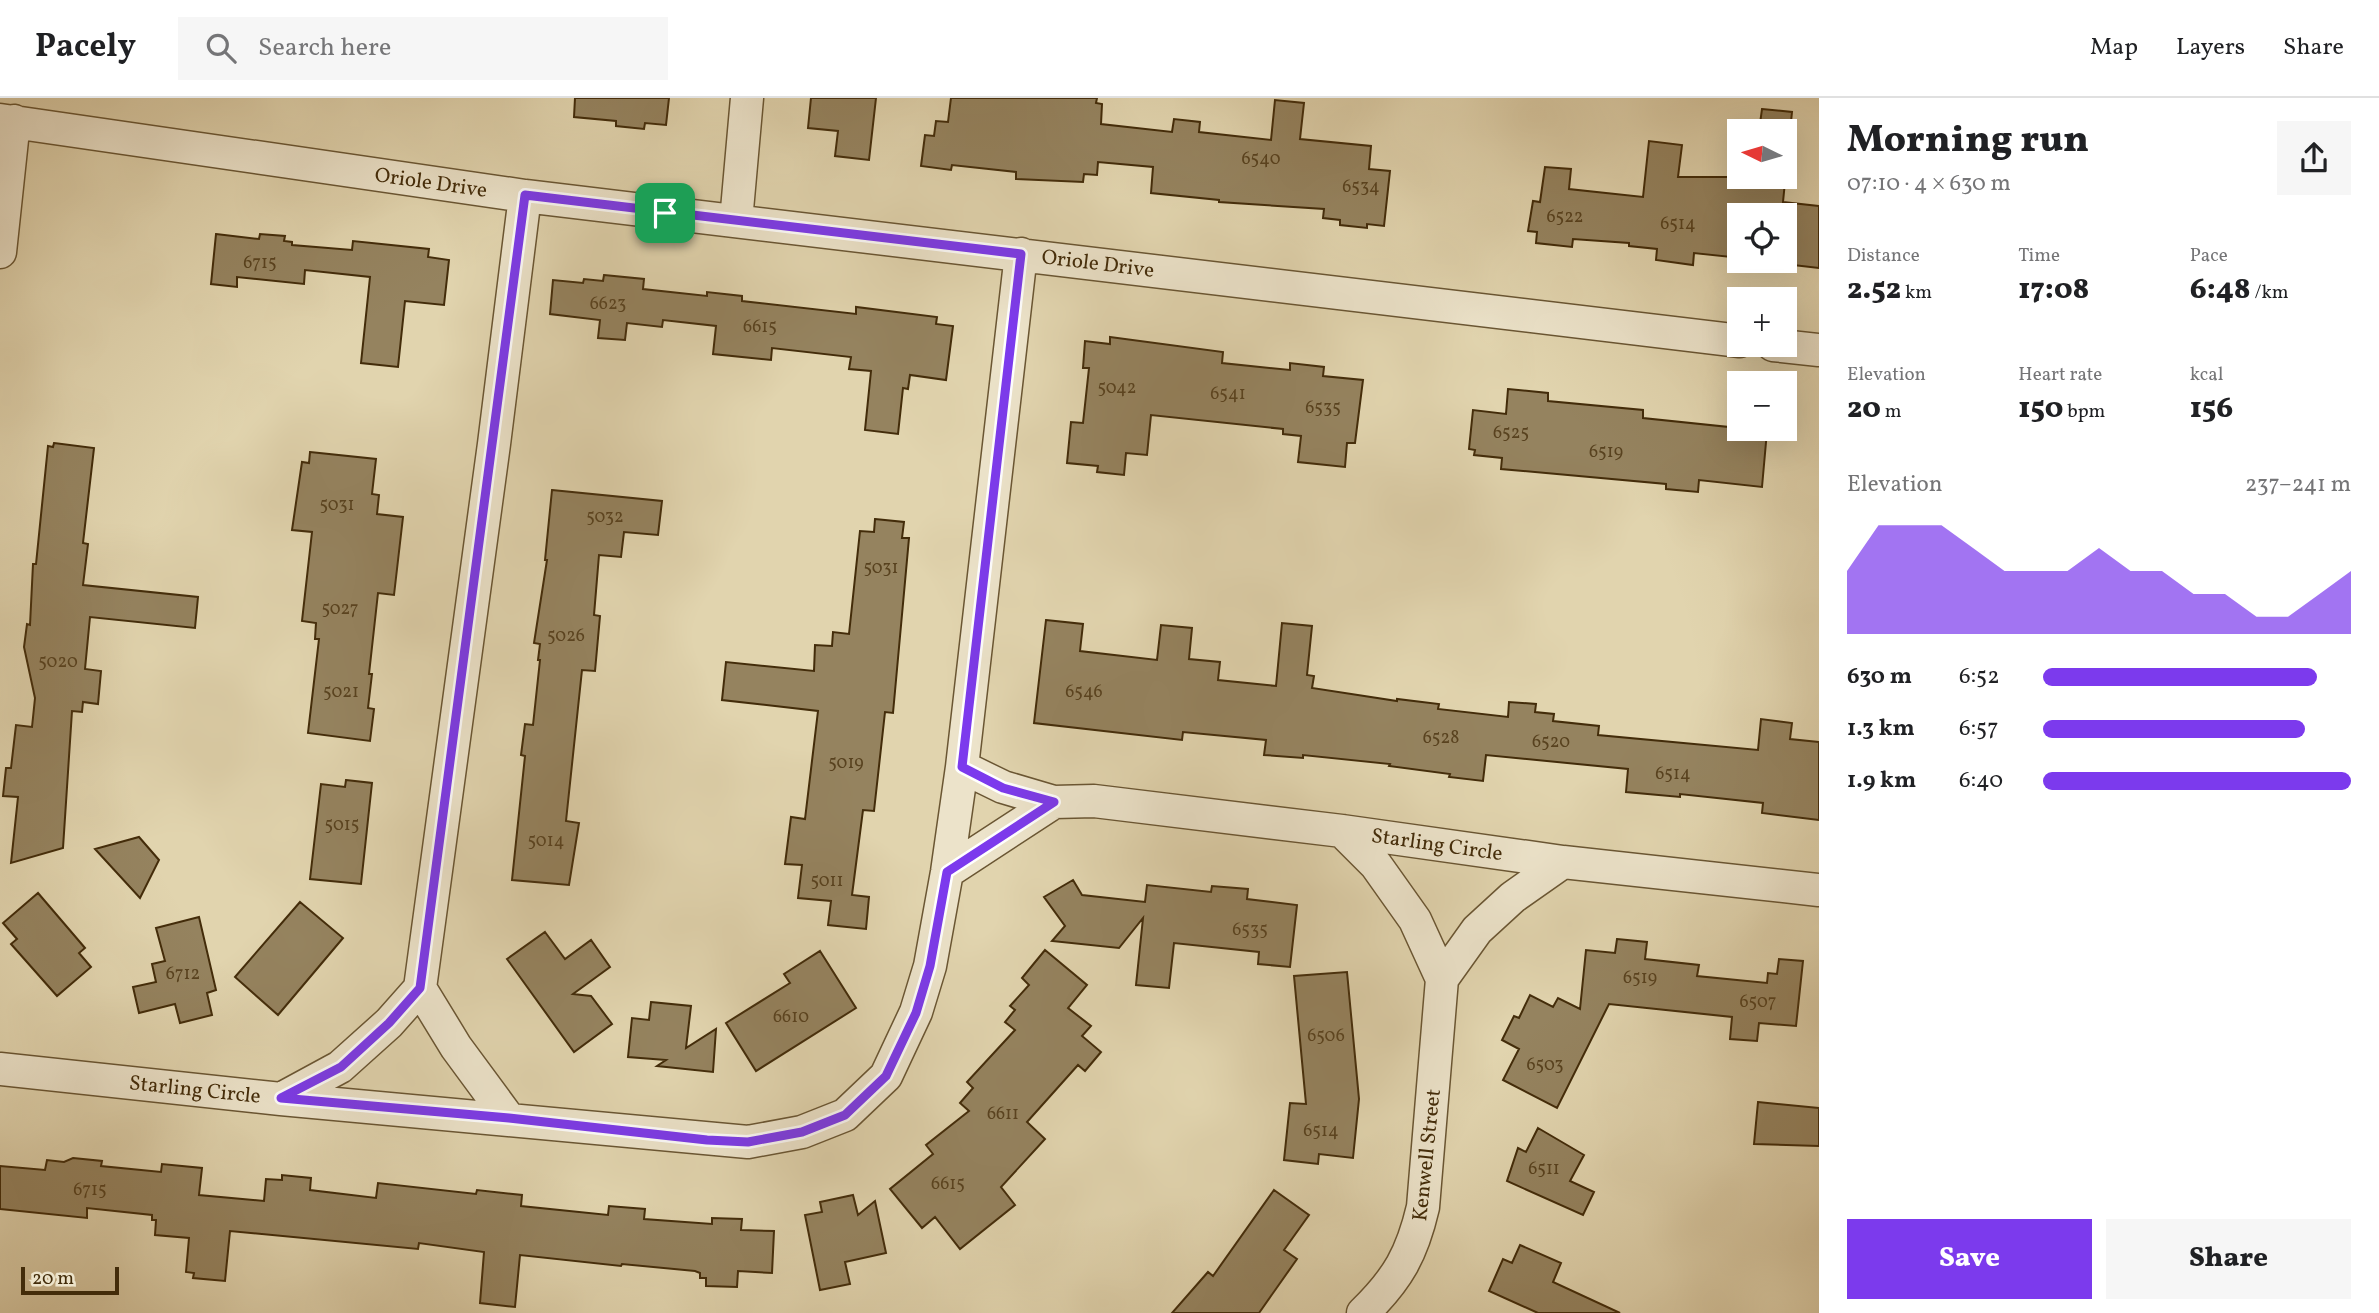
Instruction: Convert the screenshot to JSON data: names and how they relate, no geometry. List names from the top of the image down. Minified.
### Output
{"streets":{"street":["Oriole Drive","Starling Circle","Kenwell Street"]},"crossings":[["Starling Circle","Kenwell Street"]],"house_numbers":["6540","6534","6522","6514","6715","6623","6615","5042","6541","6535","6525","6519","5031","5032","5031","5027","5026","5020","5021","6546","6528","6520","5019","6514","5015","5014","5011","6535","6712","6519","6507","6610","6506","6503","6611","6514","6511","6615","6715"],"scale_bar":"20 m","north":"left","page":{"header":"Pacely","search":"Search here","nav":["Map","Layers","Share"],"heading":["Morning run","07:10 · 4 × 630 m"],"map_buttons":["+","−"],"stats":[["Distance","2.52 km"],["Time","17:08"],["Pace","6:48 /km"],["Elevation","20 m"],["Heart rate","150 bpm"],["kcal","156"]],"chart":["Elevation","237–241 m"],"list":[{"name":"630 m","note":"6:52"},{"name":"1.3 km","note":"6:57"},{"name":"1.9 km","note":"6:40"}],"buttons":["Save","Share"],"scale":"20 m"}}
